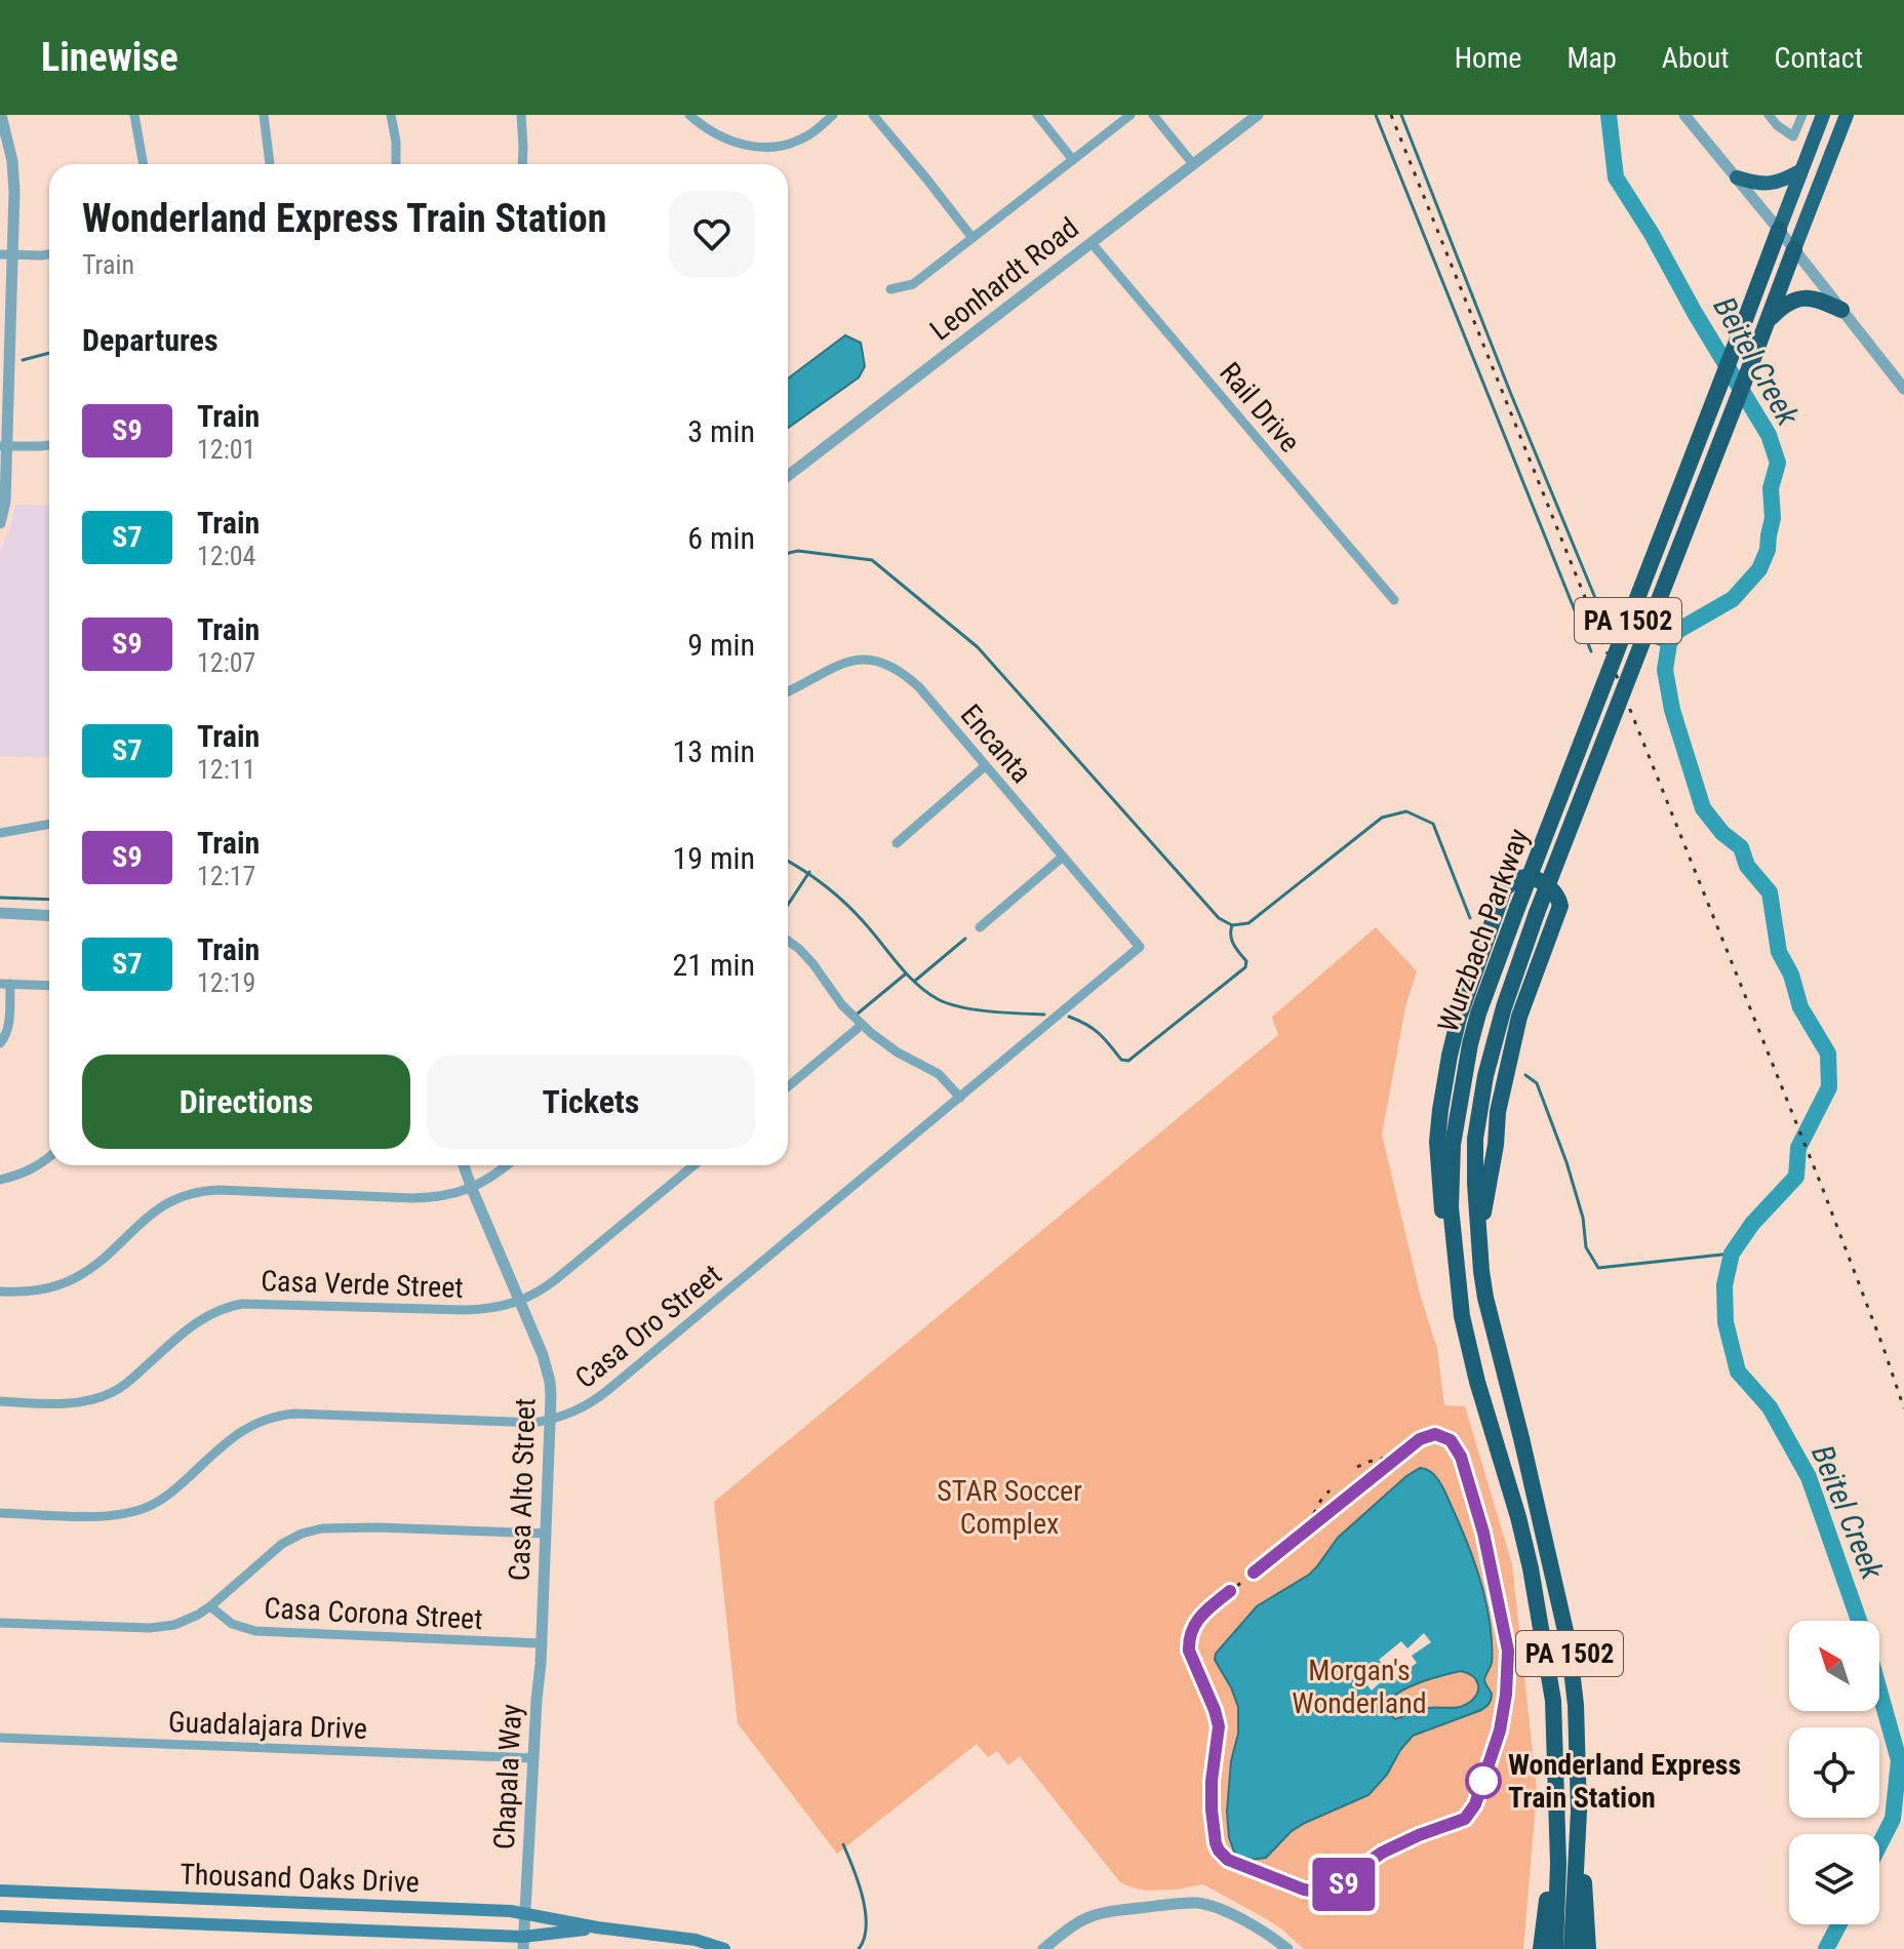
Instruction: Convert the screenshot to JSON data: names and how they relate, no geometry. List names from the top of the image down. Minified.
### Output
{"streets":{"highway":["PA 1502","Wurzbach Parkway"],"main road":["Thousand Oaks Drive"],"street":["Leonhardt Road","Rail Drive","Encanta","Casa Verde Street","Casa Oro Street","Casa Alto Street","Casa Corona Street","Guadalajara Drive","Chapala Way"]},"crossings":[["Leonhardt Road","Rail Drive"],["Encanta","Casa Oro Street"],["Casa Verde Street","Casa Alto Street"],["Casa Oro Street","Casa Alto Street"],["Casa Alto Street","Casa Corona Street"],["Casa Alto Street","Chapala Way"],["Casa Corona Street","Chapala Way"],["Guadalajara Drive","Chapala Way"],["Chapala Way","Thousand Oaks Drive"]],"water":["Beitel Creek"],"parks":["STAR Soccer Complex","Morgan's Wonderland"],"places":["Wonderland Express Train Station"],"north":"top left","page":{"header":"Linewise","nav":["Home","Map","About","Contact"],"on_map":"S9","heading":[["Wonderland Express Train Station","Train"],"Departures"],"list":[{"mark":"S9","name":"Train","note":"12:01","value":"3 min"},{"mark":"S7","name":"Train","note":"12:04","value":"6 min"},{"mark":"S9","name":"Train","note":"12:07","value":"9 min"},{"mark":"S7","name":"Train","note":"12:11","value":"13 min"},{"mark":"S9","name":"Train","note":"12:17","value":"19 min"},{"mark":"S7","name":"Train","note":"12:19","value":"21 min"}],"buttons":["Directions","Tickets"]}}
